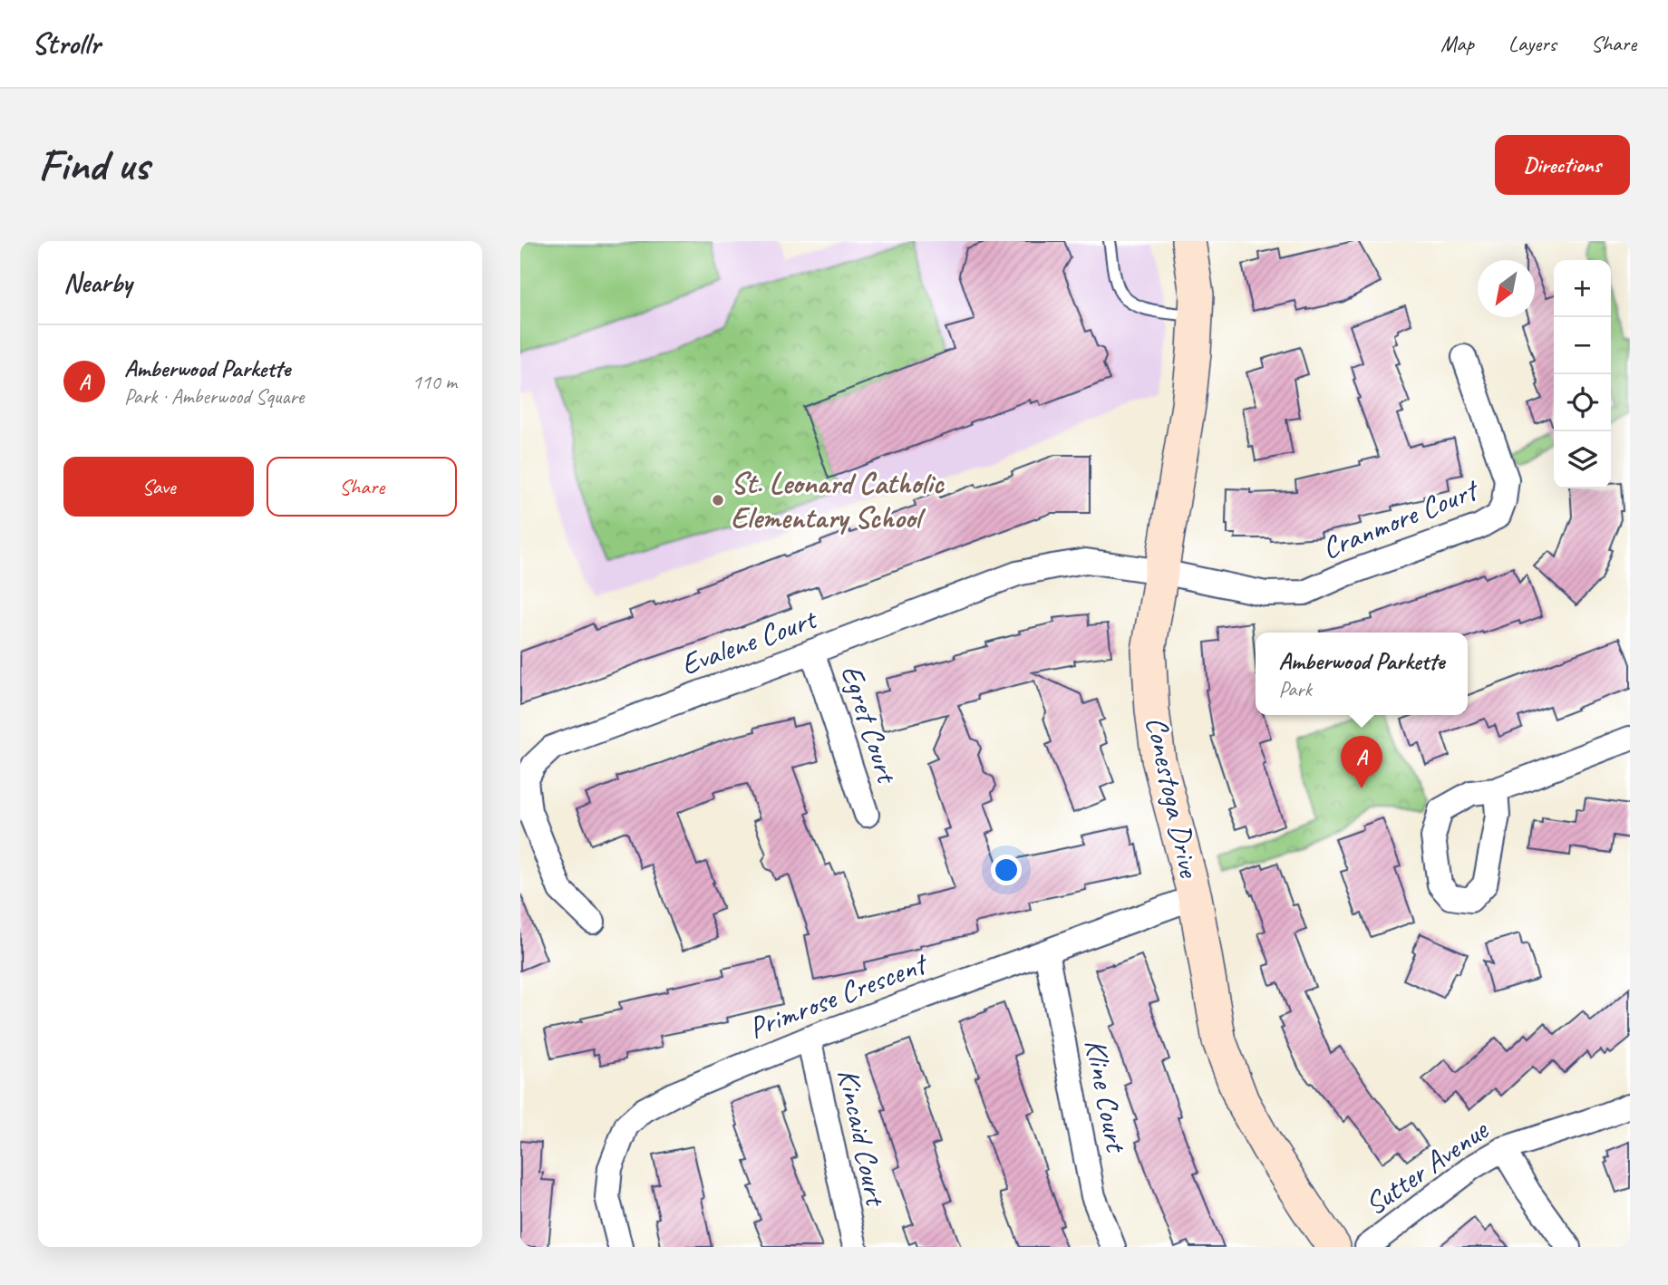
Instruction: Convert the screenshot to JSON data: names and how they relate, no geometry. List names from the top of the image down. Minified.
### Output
{"streets":{"street":["Cranmore Court","Evalene Court","Egret Court","Conestoga Drive","Primrose Crescent","Kline Court","Kincaid Court","Sutter Avenue"]},"crossings":[["Cranmore Court","Evalene Court"],["Cranmore Court","Conestoga Drive"],["Evalene Court","Egret Court"],["Evalene Court","Conestoga Drive"],["Conestoga Drive","Primrose Crescent"],["Primrose Crescent","Kline Court"],["Primrose Crescent","Kincaid Court"]],"places":["St. Leonard Catholic Elementary School"],"north":"bottom left","page":{"header":"Strollr","nav":["Map","Layers","Share"],"buttons":["Directions",["Save","Share"]],"title":"Find us","heading":"Nearby","map_buttons":["+","−"],"list":[{"mark":"A","name":"Amberwood Parkette","note":"Park · Amberwood Square","value":"110 m"}],"popup":["Amberwood Parkette","Park"],"pins":"A"}}
